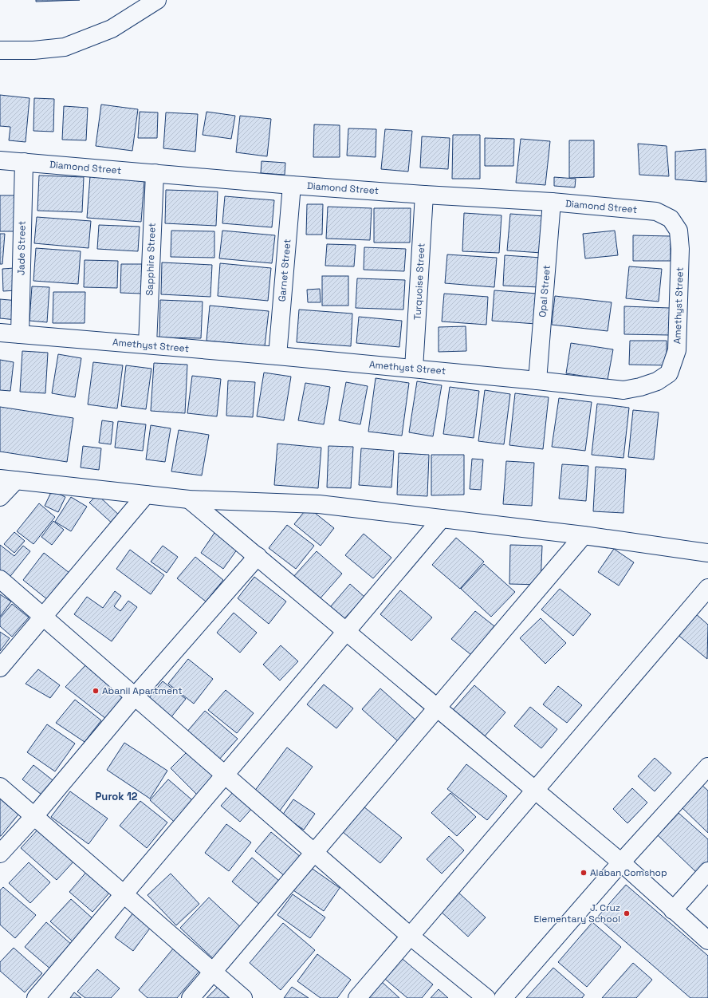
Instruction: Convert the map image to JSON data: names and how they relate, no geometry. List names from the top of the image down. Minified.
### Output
{"streets":{"street":["Diamond Street","Jade Street","Sapphire Street","Garnet Street","Turquoise Street","Opal Street","Amethyst Street"]},"crossings":[["Diamond Street","Jade Street"],["Diamond Street","Sapphire Street"],["Diamond Street","Garnet Street"],["Diamond Street","Turquoise Street"],["Diamond Street","Opal Street"],["Diamond Street","Amethyst Street"],["Jade Street","Amethyst Street"],["Sapphire Street","Amethyst Street"],["Garnet Street","Amethyst Street"],["Turquoise Street","Amethyst Street"],["Opal Street","Amethyst Street"]],"districts":["Purok 12"],"places":["Abanil Apartment","Alaban Comshop","J. Cruz Elementary School"]}
